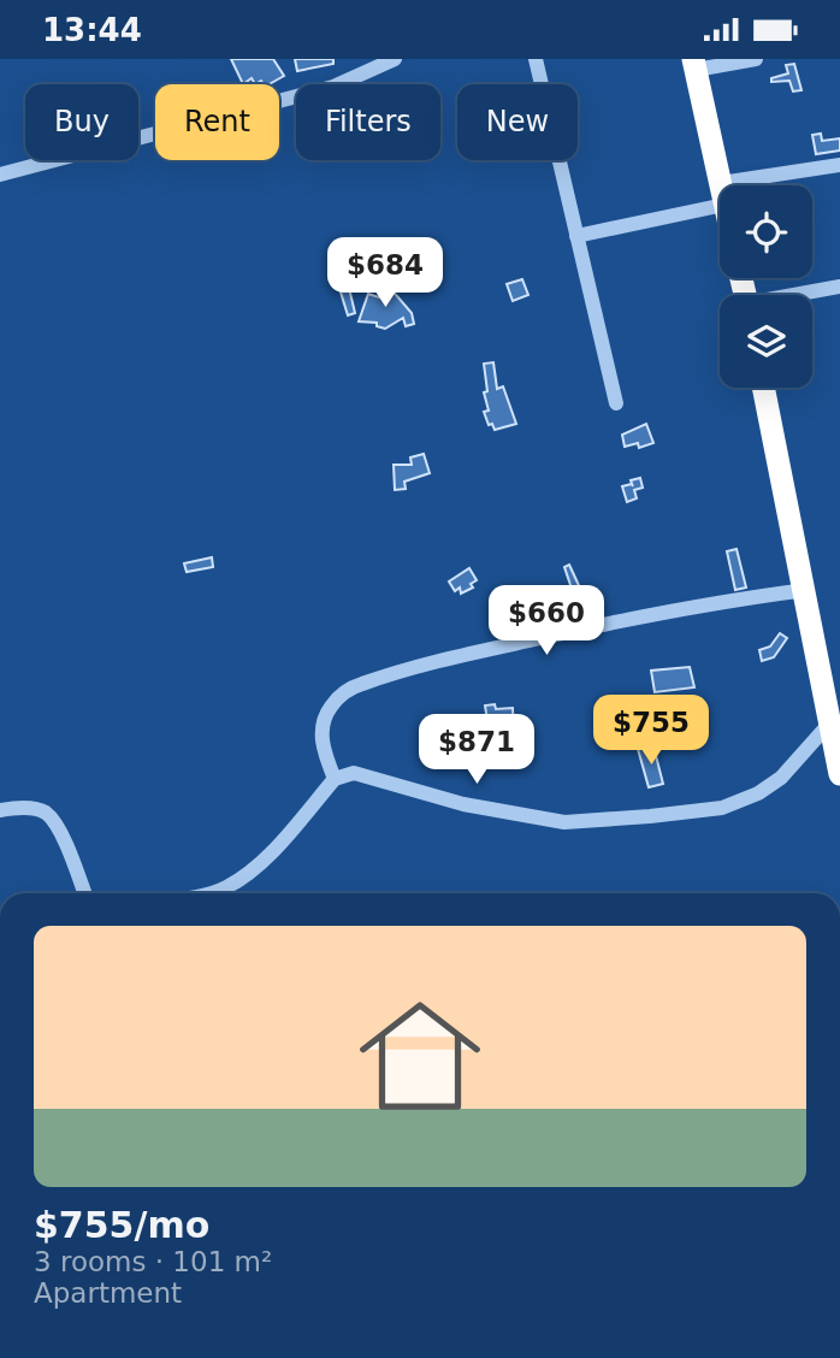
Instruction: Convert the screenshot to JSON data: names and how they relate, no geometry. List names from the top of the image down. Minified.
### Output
{"page":{"status":"13:44","chip":["Buy","Rent","Filters","New"],"price":["$684","$660","$755","$871"],"list":[{"name":"$755/mo","note":"3 rooms · 101 m² · Apartment"}]}}
